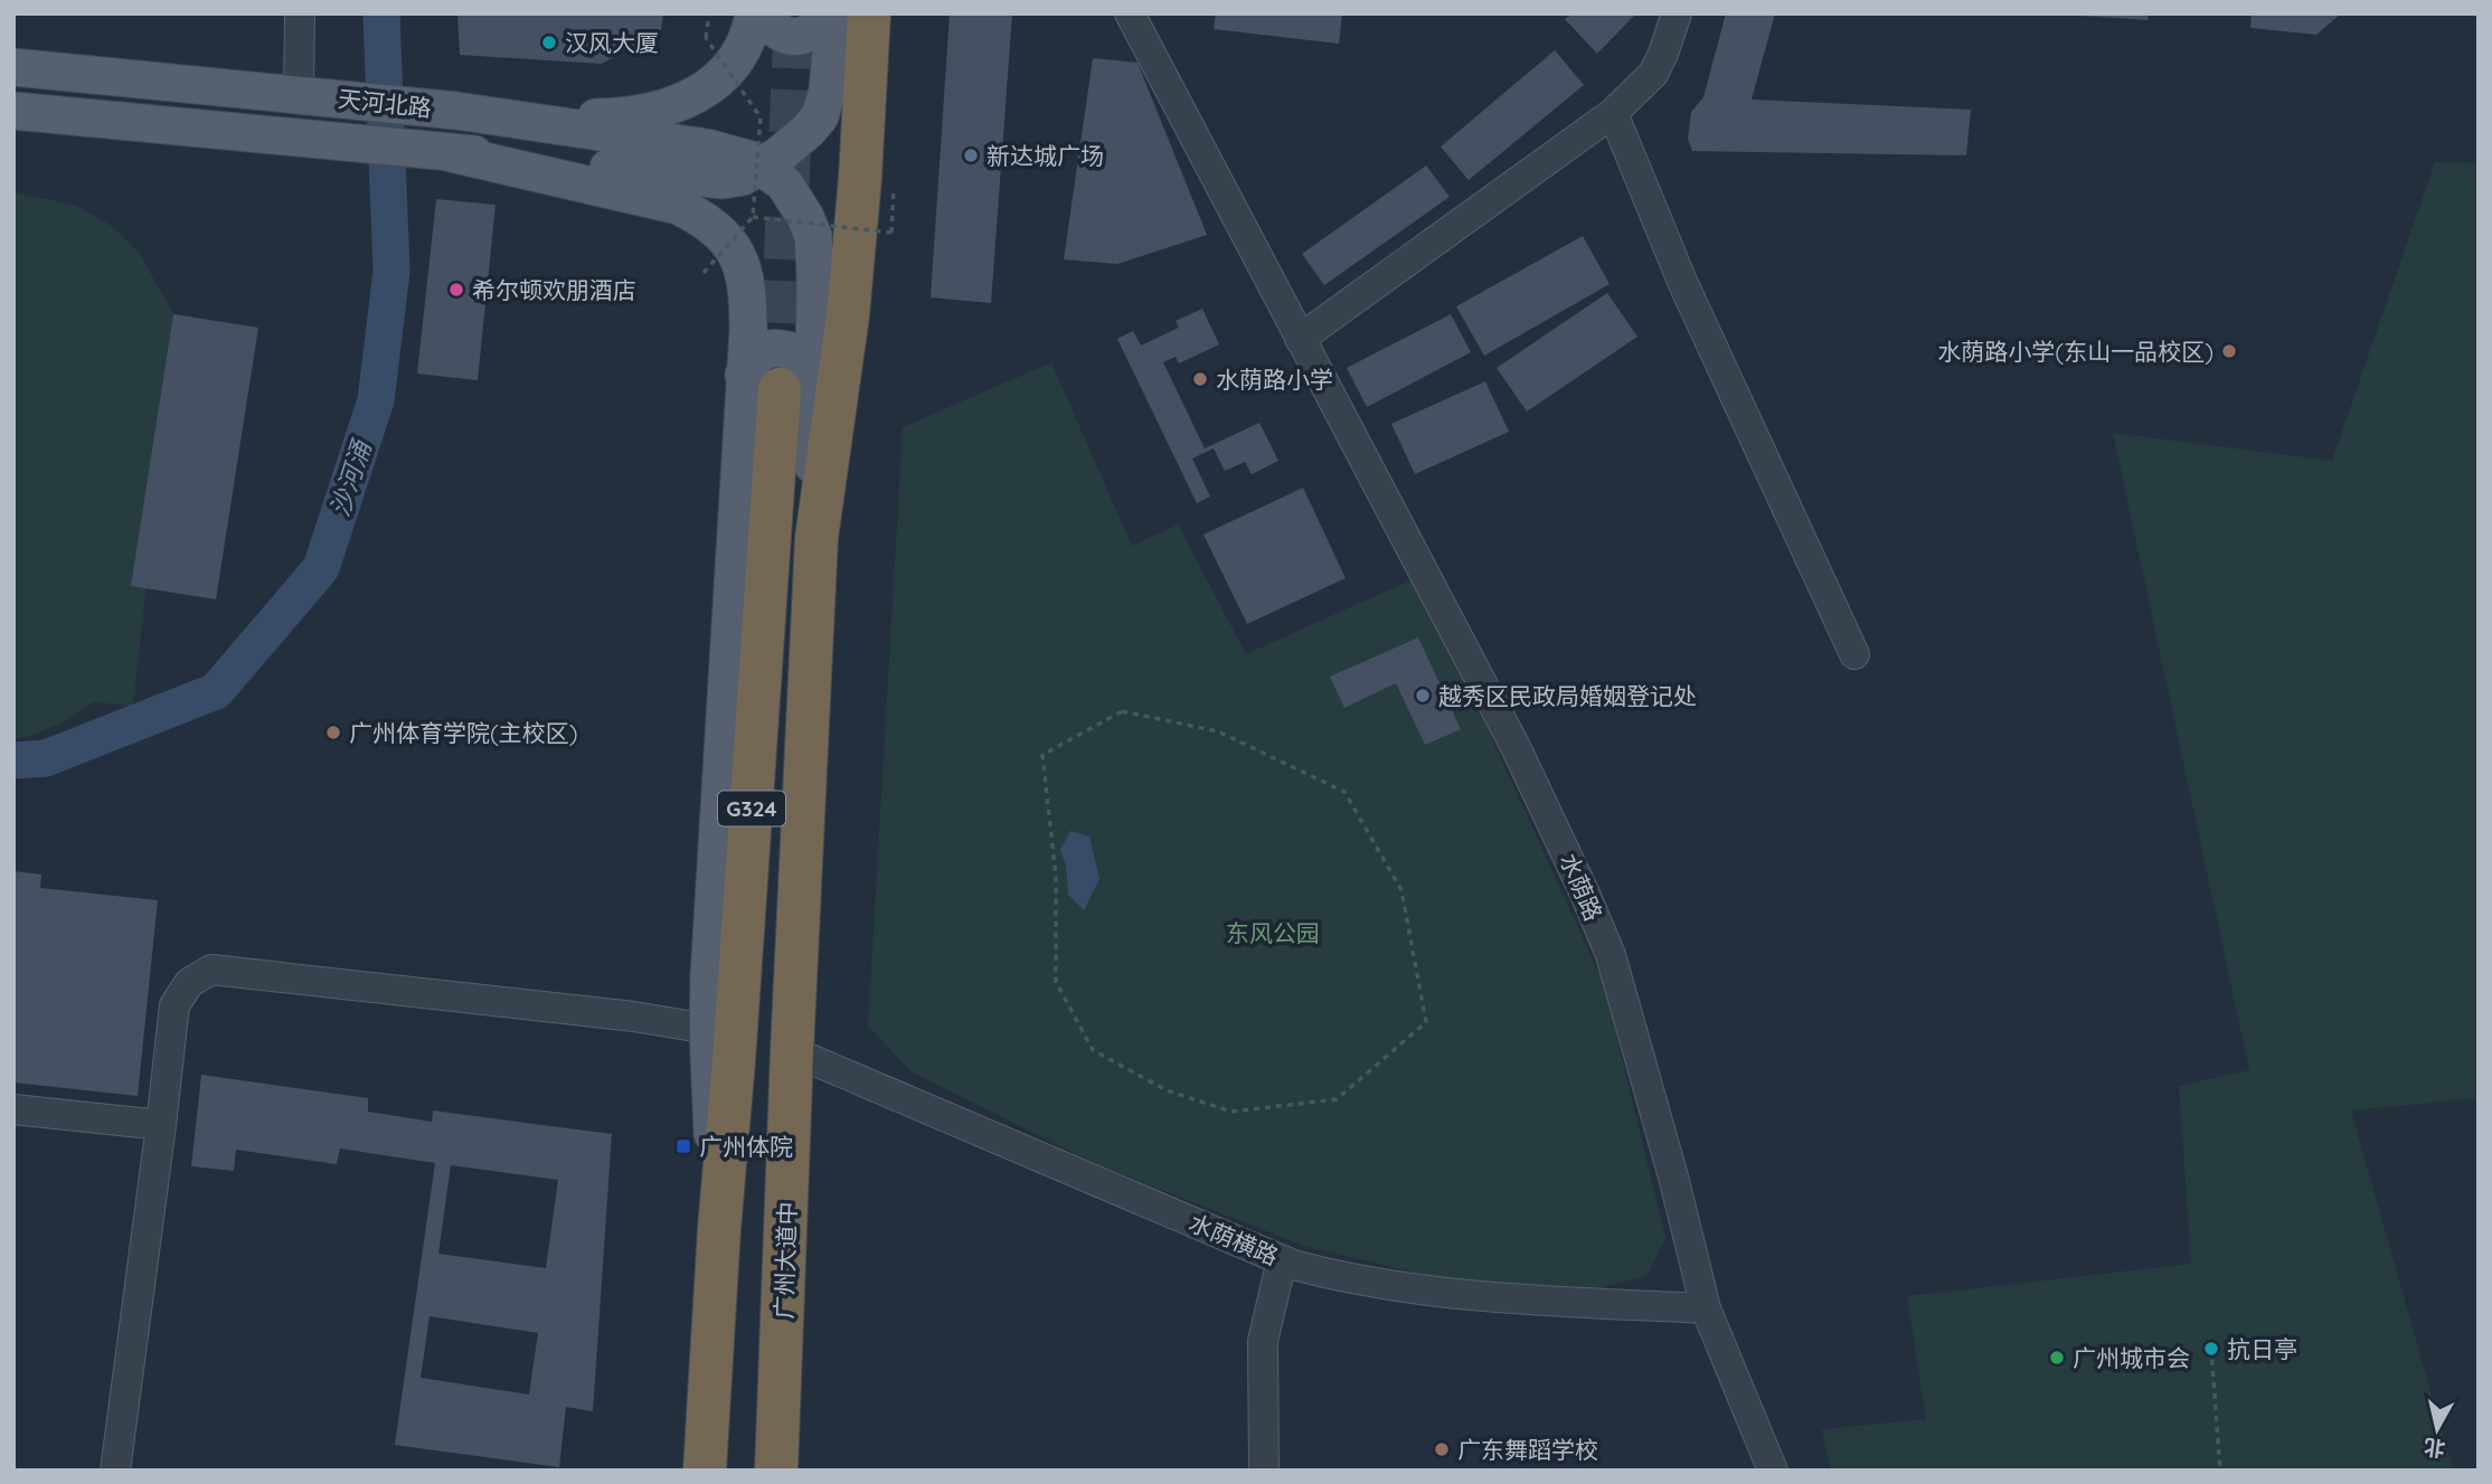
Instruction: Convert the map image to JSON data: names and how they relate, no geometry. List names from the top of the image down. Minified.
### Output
{"streets":{"highway":["G324","广州大道中"],"main road":["天河北路"],"street":["水荫路","水荫横路"]},"crossings":[["G324","水荫横路"],["G324","广州大道中"],["水荫路","水荫横路"],["水荫横路","广州大道中"]],"water":["沙河涌"],"parks":["东风公园"],"places":{"other":["汉风大厦","新达城广场","希尔顿欢朋酒店","水荫路小学(东山一品校区)","水荫路小学","越秀区民政局婚姻登记处","广州体育学院(主校区)","抗日亭","广州城市会","广东舞蹈学校"],"transit":["广州体院"]},"north":"bottom"}
